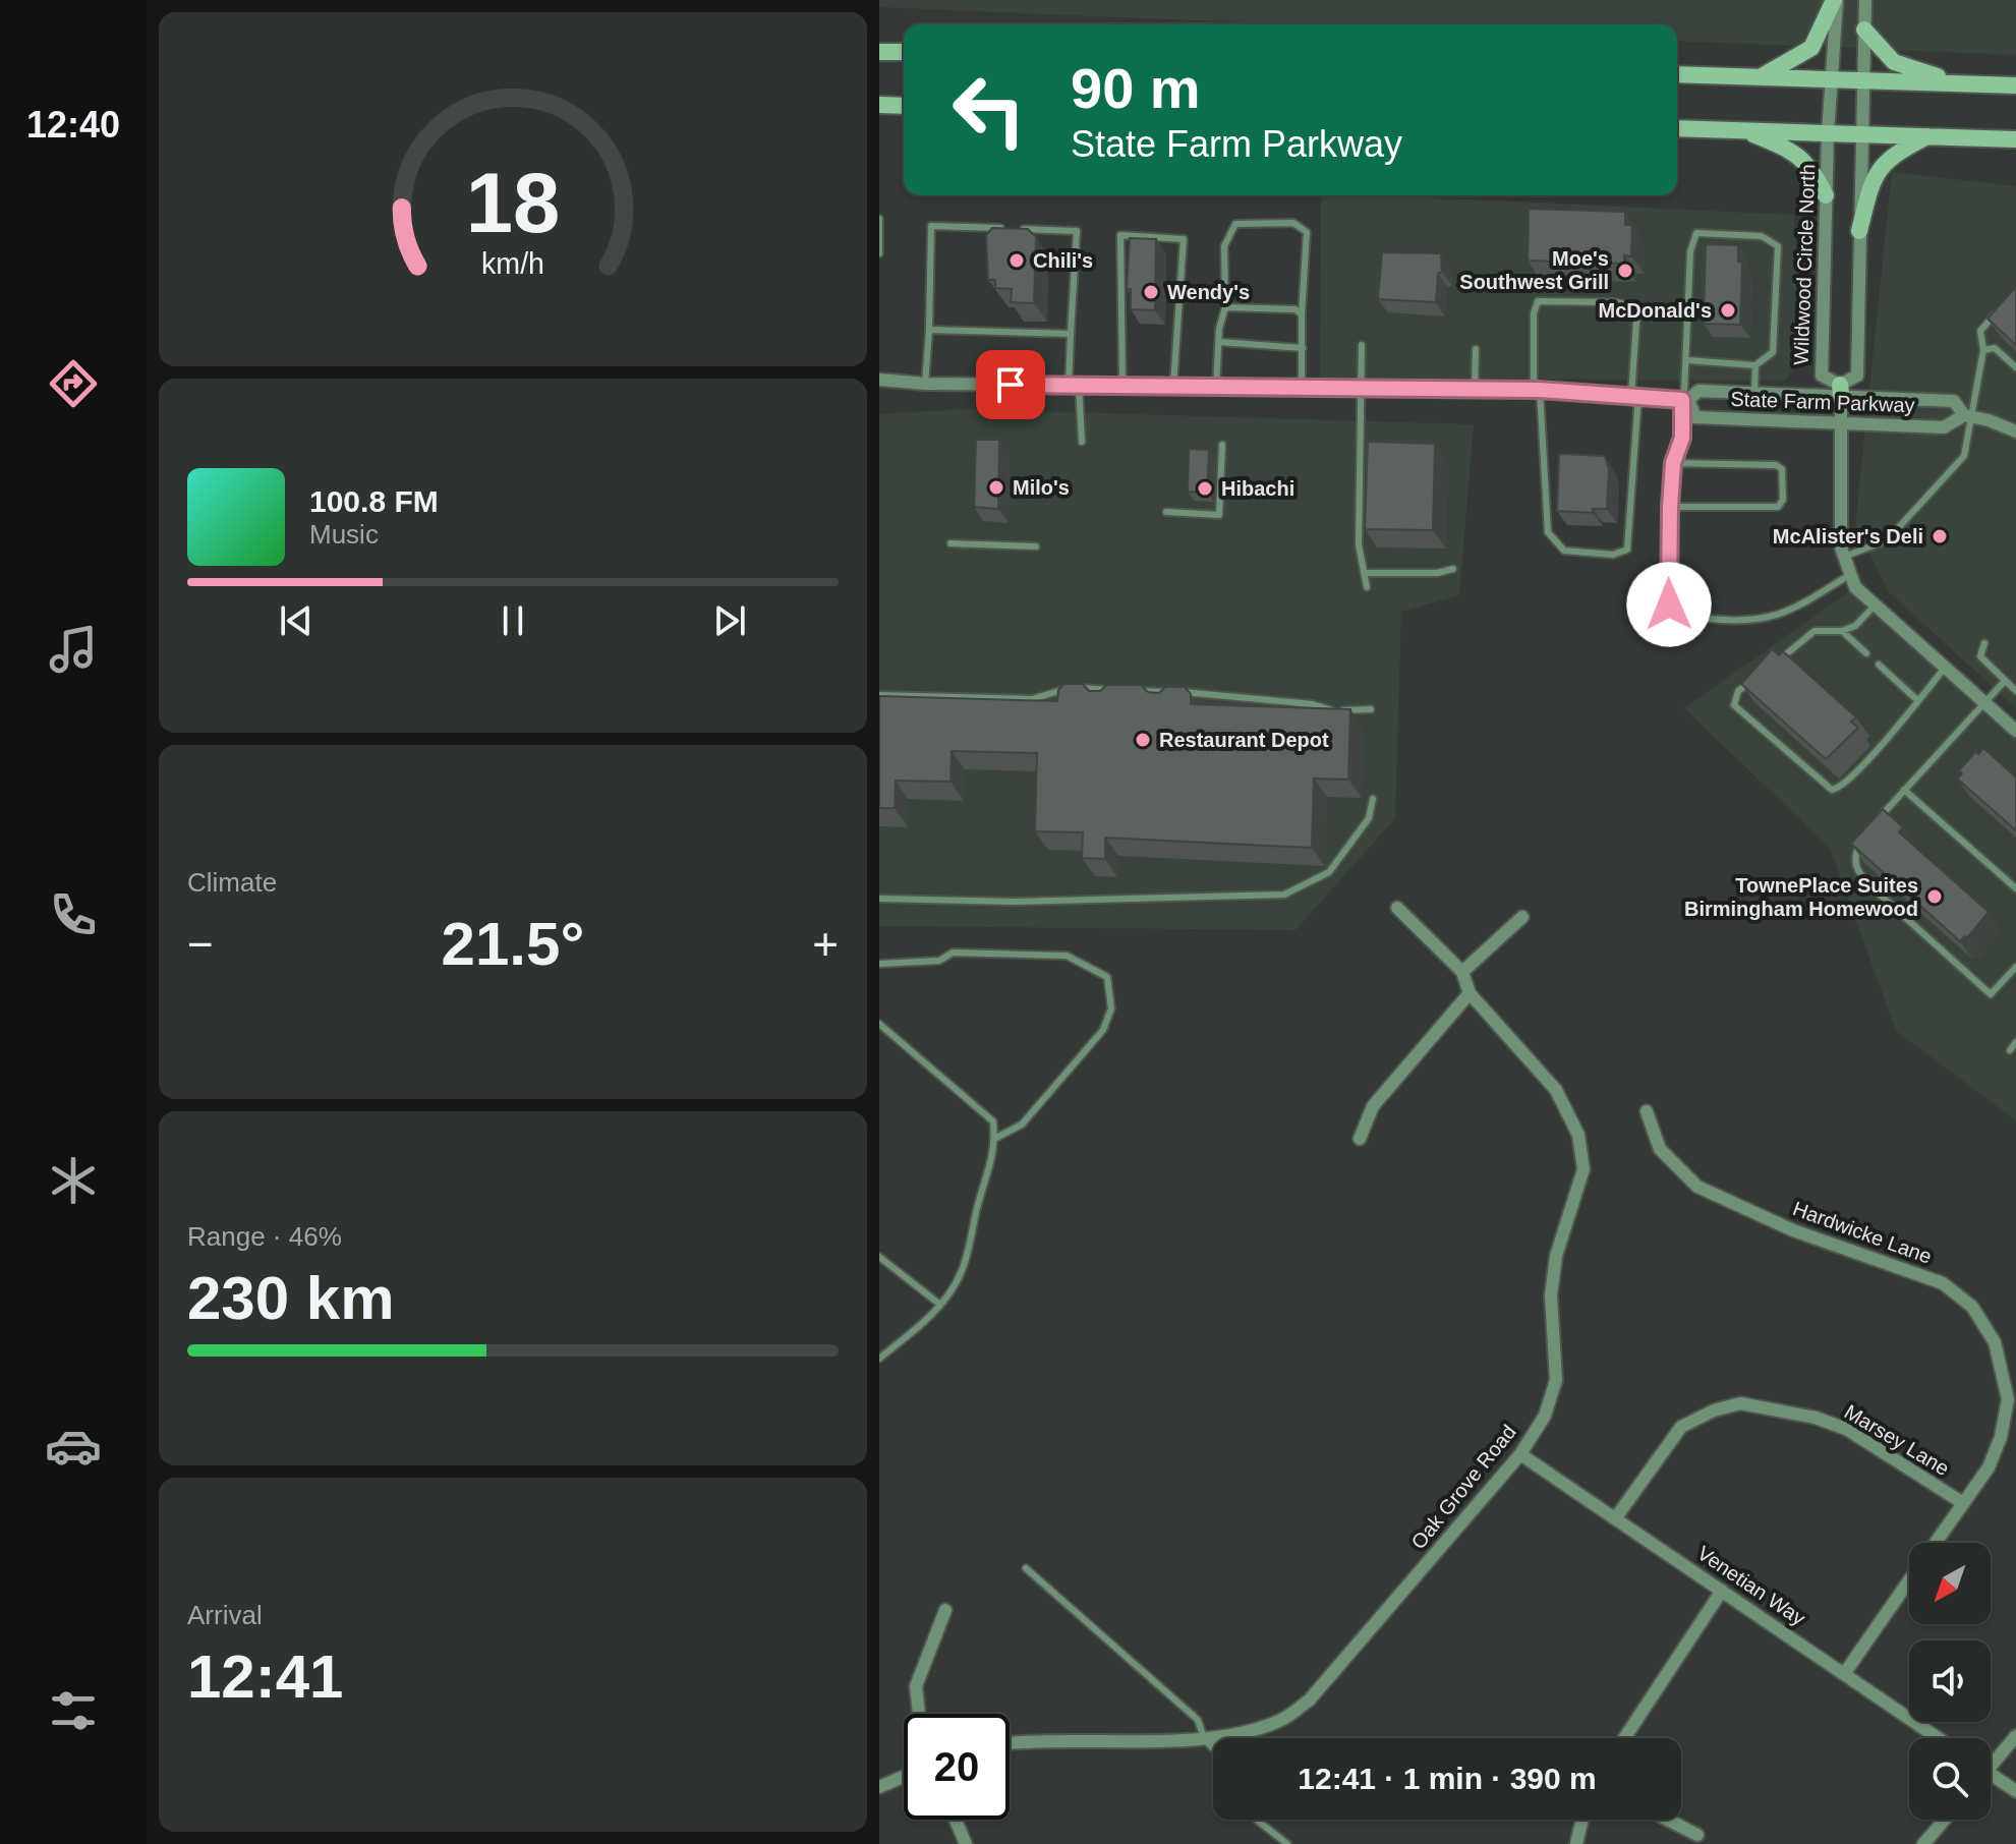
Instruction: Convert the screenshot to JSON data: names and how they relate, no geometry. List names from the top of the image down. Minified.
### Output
{"streets":{"street":["Wildwood Circle North","State Farm Parkway","Hardwicke Lane","Marsey Lane","Oak Grove Road","Venetian Way"]},"crossings":[["Wildwood Circle North","State Farm Parkway"],["Hardwicke Lane","Marsey Lane"],["Hardwicke Lane","Venetian Way"],["Marsey Lane","Venetian Way"],["Oak Grove Road","Venetian Way"]],"places":["Chili's","Moe's Southwest Grill","Wendy's","McDonald's","Milo's","Hibachi","McAlister's Deli","Restaurant Depot","TownePlace Suites Birmingham Homewood"],"north":"bottom left","page":{"tabs":"12:40","turn":["90 m","State Farm Parkway"],"song":["100.8 FM","Music"],"tile":["Climate",["Range · 46%","230 km"],["Arrival","12:41"]],"heat":["−","21.5°","+"],"limit":"20","trip":"12:41 · 1 min · 390 m","gauge":["18","km/h"]}}
